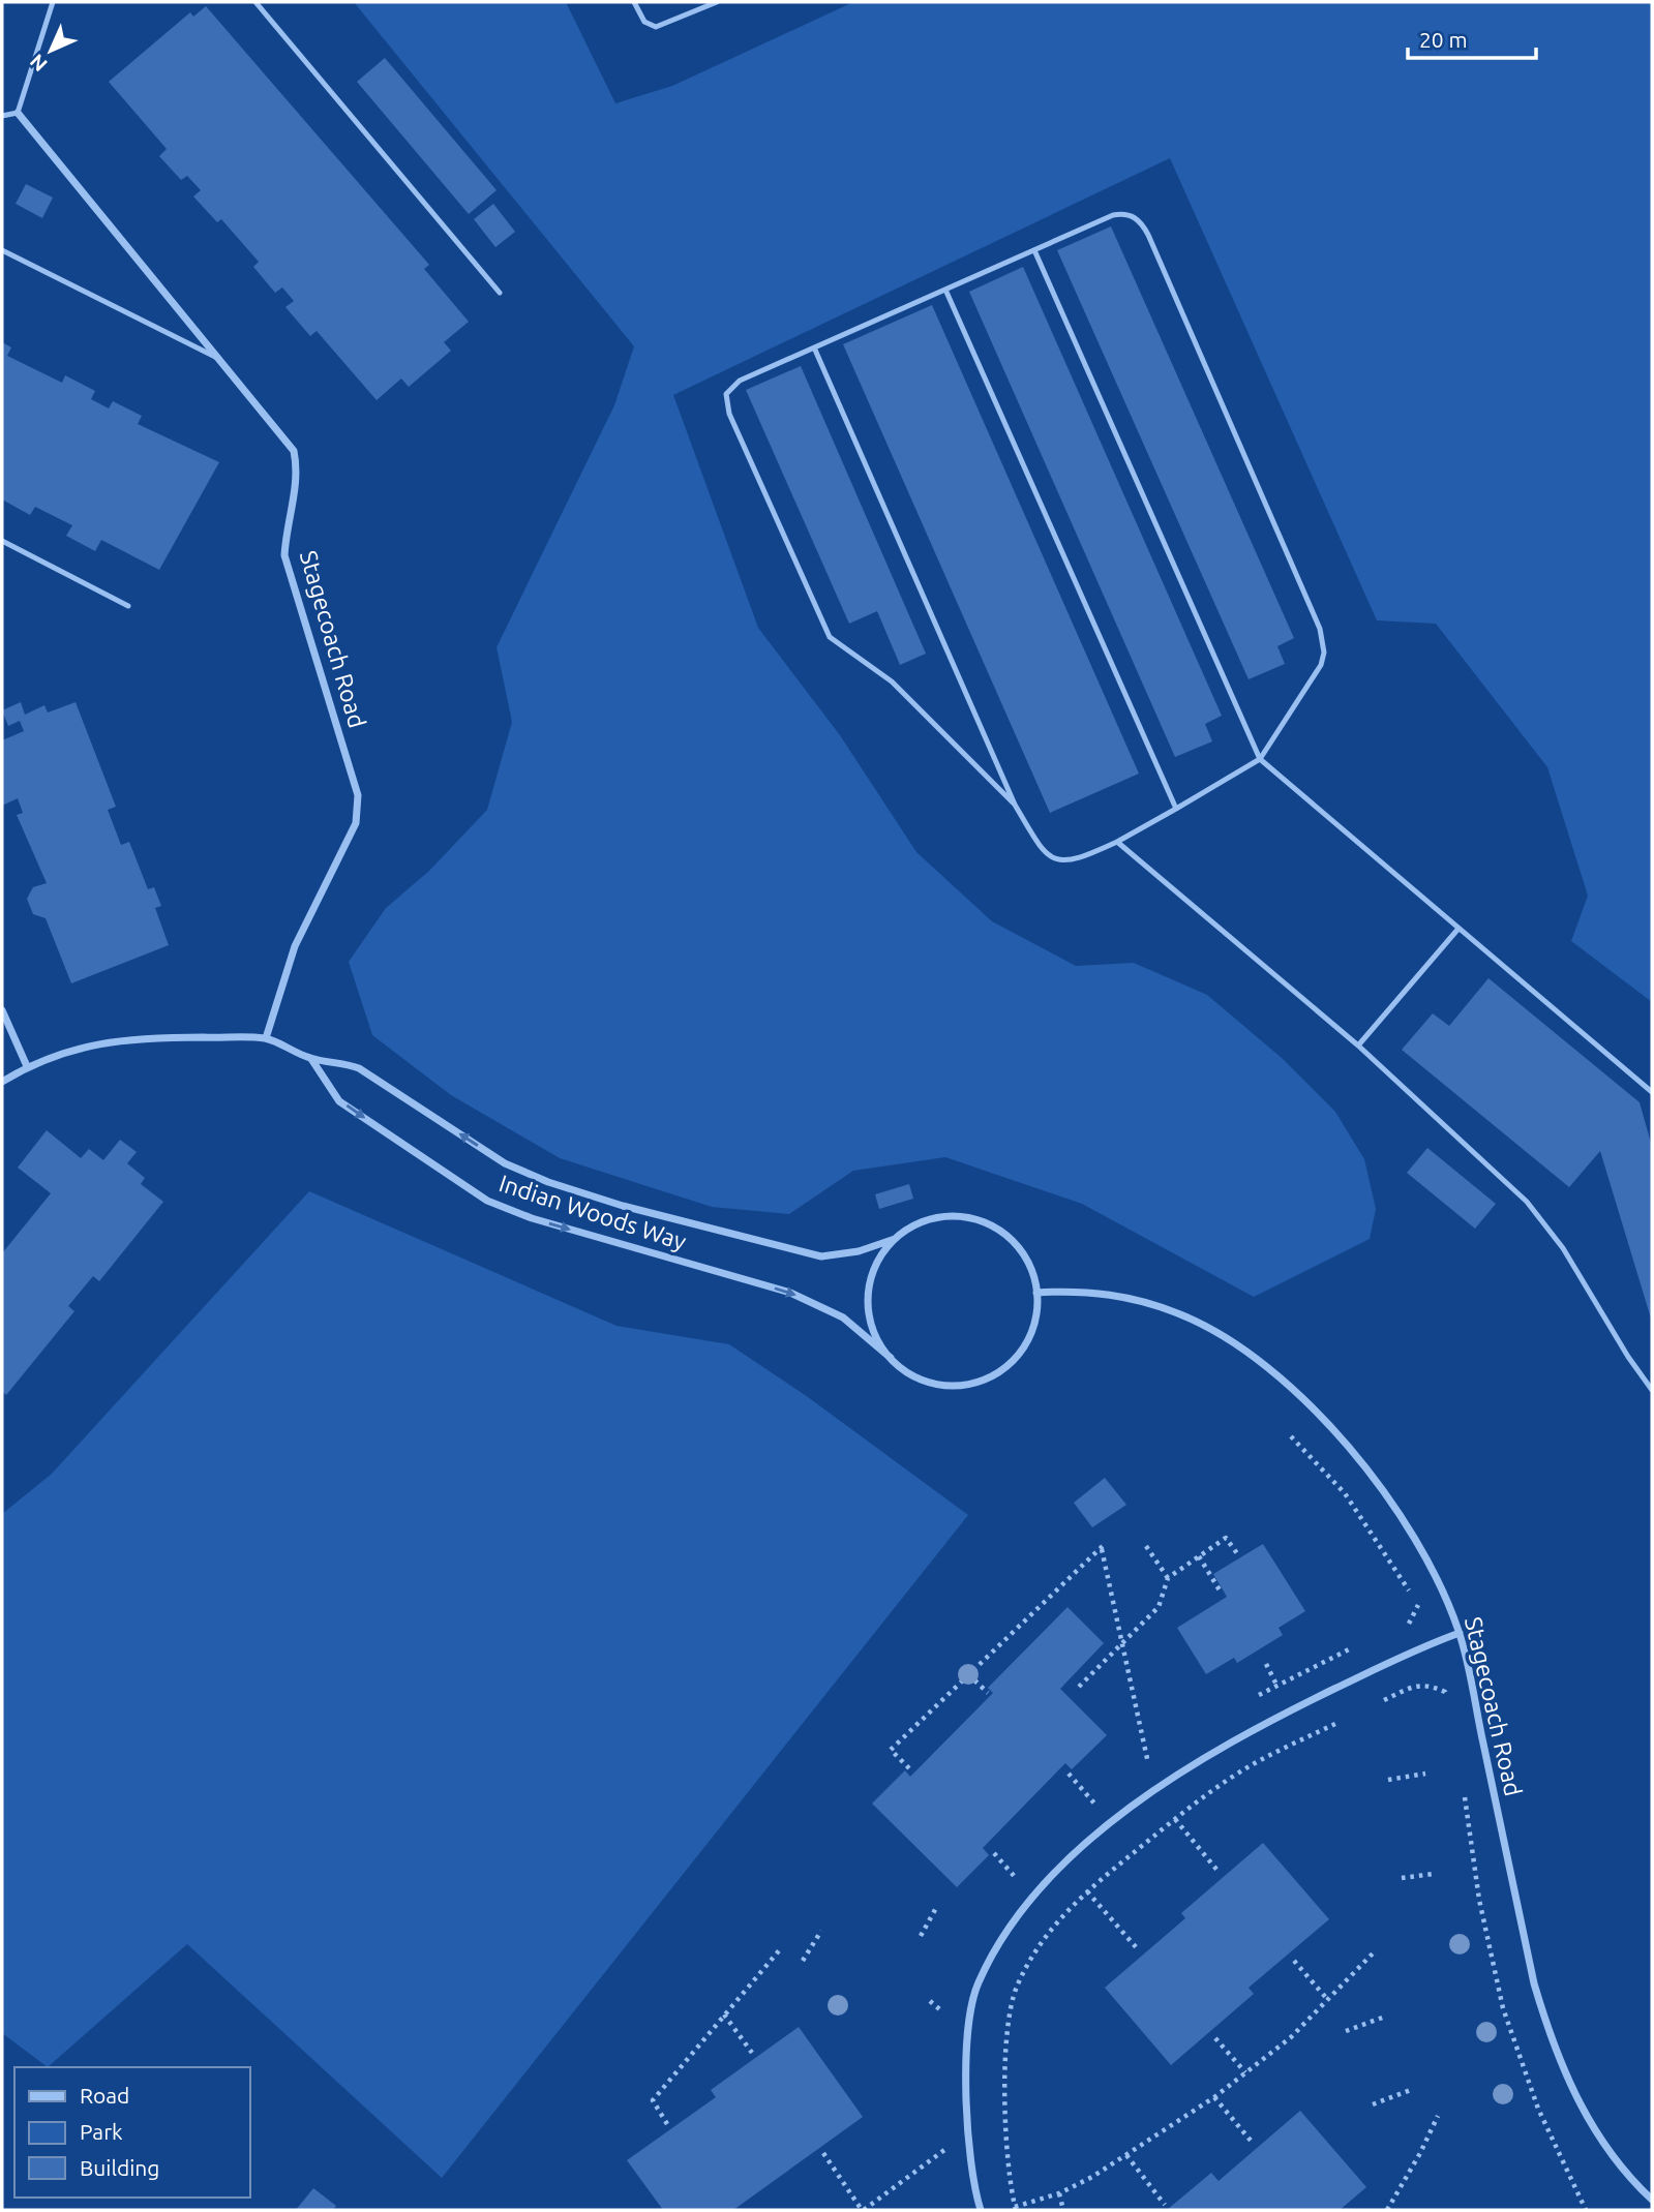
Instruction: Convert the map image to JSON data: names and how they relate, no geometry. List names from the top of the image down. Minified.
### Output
{"streets":{"street":["Stagecoach Road","Indian Woods Way"]},"crossings":[["Stagecoach Road","Indian Woods Way"]],"legend":["Road","Park","Building"],"scale_bar":"20 m","north":"bottom left"}
